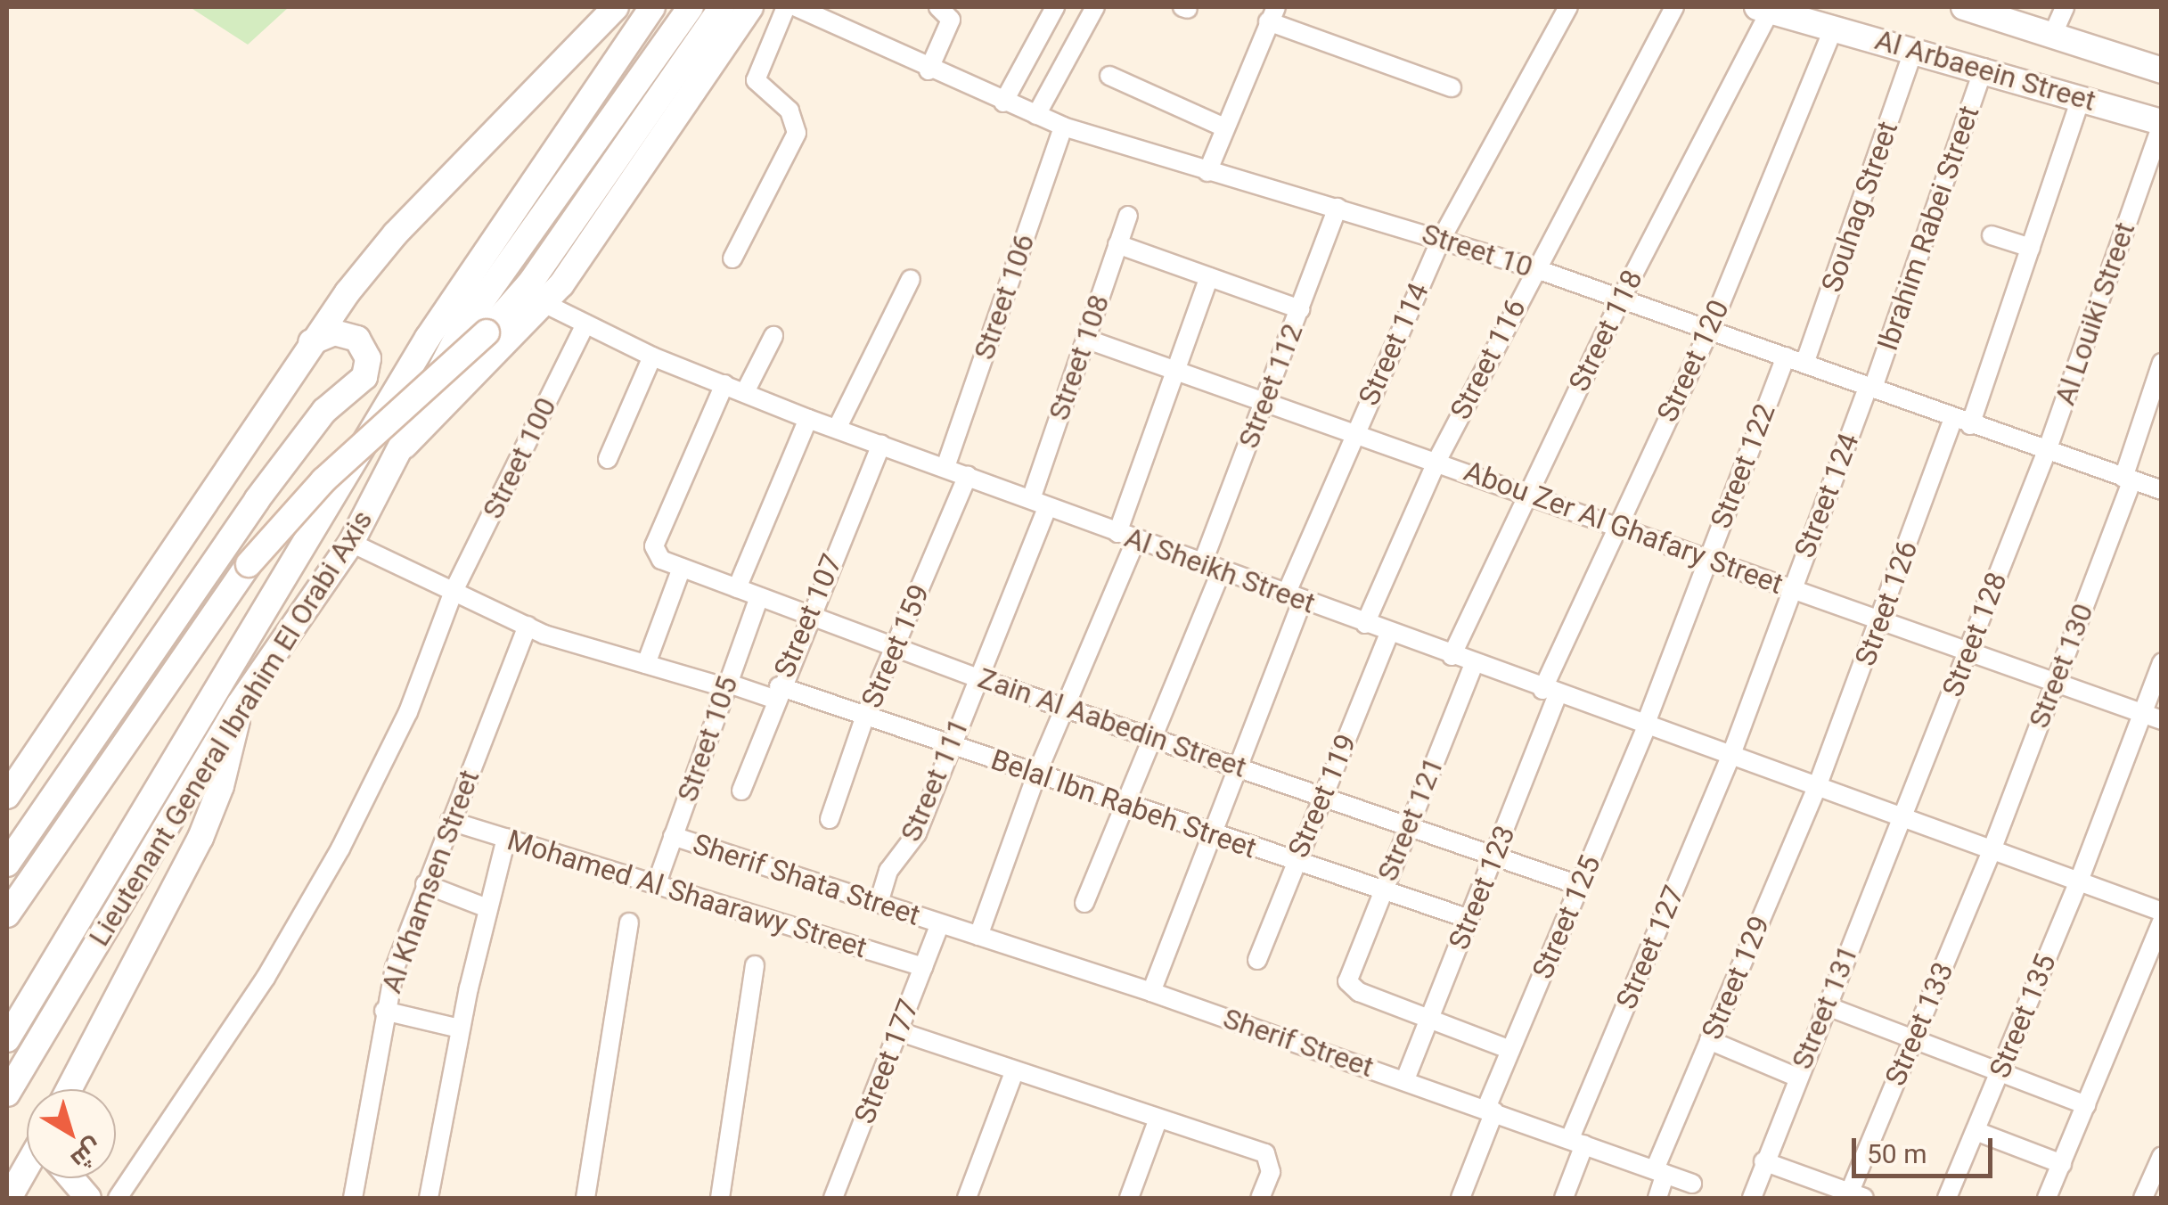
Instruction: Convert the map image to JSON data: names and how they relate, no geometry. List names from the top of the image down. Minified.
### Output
{"streets":{"main road":["Al Arbaeein Street","Lieutenant General Ibrahim El Orabi Axis"],"street":["Souhag Street","Ibrahim Rabei Street","Street 10","Street 106","Al Louiki Street","Street 118","Street 114","Street 108","Street 116","Street 120","Street 112","Street 100","Street 122","Street 124","Abou Zer Al Ghafary Street","Al Sheikh Street","Street 126","Street 107","Street 128","Street 159","Street 130","Zain Al Aabedin Street","Street 105","Street 111","Street 119","Belal Ibn Rabeh Street","Street 121","Sherif Shata Street","Al Khamsen Street","Street 123","Mohamed Al Shaarawy Street","Street 125","Street 127","Street 129","Street 131","Street 135","Street 133","Sherif Street","Street 177"]},"crossings":[["Al Arbaeein Street","Souhag Street"],["Al Arbaeein Street","Ibrahim Rabei Street"],["Al Arbaeein Street","Al Louiki Street"],["Al Arbaeein Street","Street 118"],["Al Arbaeein Street","Street 120"],["Al Arbaeein Street","Street 126"],["Souhag Street","Street 10"],["Ibrahim Rabei Street","Street 10"],["Ibrahim Rabei Street","Street 124"],["Street 10","Street 106"],["Street 10","Al Louiki Street"],["Street 10","Street 118"],["Street 10","Street 114"],["Street 10","Street 116"],["Street 10","Street 120"],["Street 10","Street 112"],["Street 10","Street 122"],["Street 10","Street 124"],["Street 10","Street 126"],["Street 10","Street 128"],["Street 10","Street 130"],["Street 106","Al Sheikh Street"],["Al Louiki Street","Street 128"],["Street 118","Abou Zer Al Ghafary Street"],["Street 118","Al Sheikh Street"],["Street 114","Abou Zer Al Ghafary Street"],["Street 114","Al Sheikh Street"],["Street 114","Zain Al Aabedin Street"],["Street 114","Belal Ibn Rabeh Street"],["Street 114","Sherif Street"],["Street 108","Abou Zer Al Ghafary Street"],["Street 108","Al Sheikh Street"],["Street 108","Street 111"],["Street 116","Abou Zer Al Ghafary Street"],["Street 116","Al Sheikh Street"],["Street 120","Abou Zer Al Ghafary Street"],["Street 120","Al Sheikh Street"],["Street 120","Street 123"],["Street 112","Abou Zer Al Ghafary Street"],["Street 112","Al Sheikh Street"],["Street 100","Al Sheikh Street"],["Street 100","Belal Ibn Rabeh Street"],["Street 122","Abou Zer Al Ghafary Street"],["Street 122","Al Sheikh Street"],["Street 122","Street 125"],["Street 124","Abou Zer Al Ghafary Street"],["Street 124","Al Sheikh Street"],["Street 124","Street 127"],["Abou Zer Al Ghafary Street","Street 126"],["Abou Zer Al Ghafary Street","Street 128"],["Abou Zer Al Ghafary Street","Street 130"],["Abou Zer Al Ghafary Street","Street 135"],["Al Sheikh Street","Street 126"],["Al Sheikh Street","Street 107"],["Al Sheikh Street","Street 128"],["Al Sheikh Street","Street 159"],["Al Sheikh Street","Street 130"],["Al Sheikh Street","Zain Al Aabedin Street"],["Al Sheikh Street","Street 111"],["Al Sheikh Street","Street 119"],["Al Sheikh Street","Street 121"],["Al Sheikh Street","Street 123"],["Al Sheikh Street","Street 125"],["Al Sheikh Street","Street 127"],["Al Sheikh Street","Street 129"],["Al Sheikh Street","Street 131"],["Al Sheikh Street","Street 135"],["Al Sheikh Street","Street 133"],["Street 126","Street 129"],["Street 107","Zain Al Aabedin Street"],["Street 107","Belal Ibn Rabeh Street"],["Street 128","Street 131"],["Street 159","Zain Al Aabedin Street"],["Street 159","Belal Ibn Rabeh Street"],["Street 130","Street 133"],["Zain Al Aabedin Street","Street 105"],["Zain Al Aabedin Street","Street 111"],["Zain Al Aabedin Street","Street 119"],["Zain Al Aabedin Street","Street 121"],["Zain Al Aabedin Street","Street 123"],["Zain Al Aabedin Street","Street 125"],["Lieutenant General Ibrahim El Orabi Axis","Belal Ibn Rabeh Street"],["Street 105","Belal Ibn Rabeh Street"],["Street 105","Sherif Shata Street"],["Street 105","Mohamed Al Shaarawy Street"],["Street 111","Belal Ibn Rabeh Street"],["Street 111","Sherif Shata Street"],["Street 119","Belal Ibn Rabeh Street"],["Belal Ibn Rabeh Street","Street 121"],["Belal Ibn Rabeh Street","Al Khamsen Street"],["Belal Ibn Rabeh Street","Street 123"],["Street 121","Street 123"],["Sherif Shata Street","Sherif Street"],["Sherif Shata Street","Street 177"],["Al Khamsen Street","Mohamed Al Shaarawy Street"],["Street 123","Sherif Street"],["Mohamed Al Shaarawy Street","Street 177"],["Street 125","Sherif Street"],["Street 127","Sherif Street"],["Street 129","Sherif Street"],["Sherif Street","Street 177"]],"scale_bar":"50 m","north":"bottom right"}
